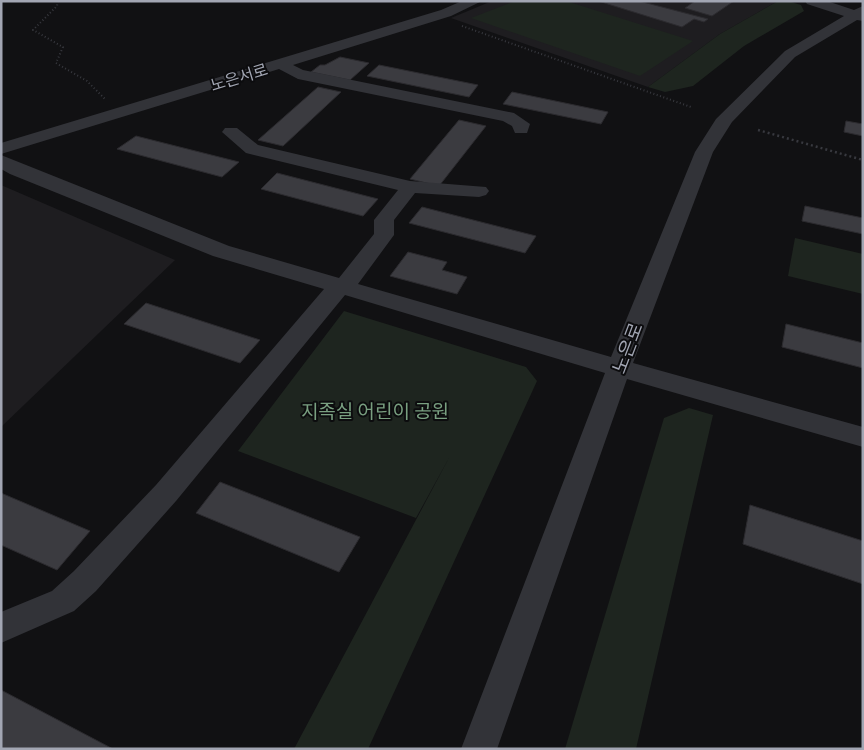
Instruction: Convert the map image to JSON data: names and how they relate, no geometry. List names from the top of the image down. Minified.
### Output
{"streets":{"street":["노은서로","노은로"]},"parks":["지족실 어린이 공원"]}
